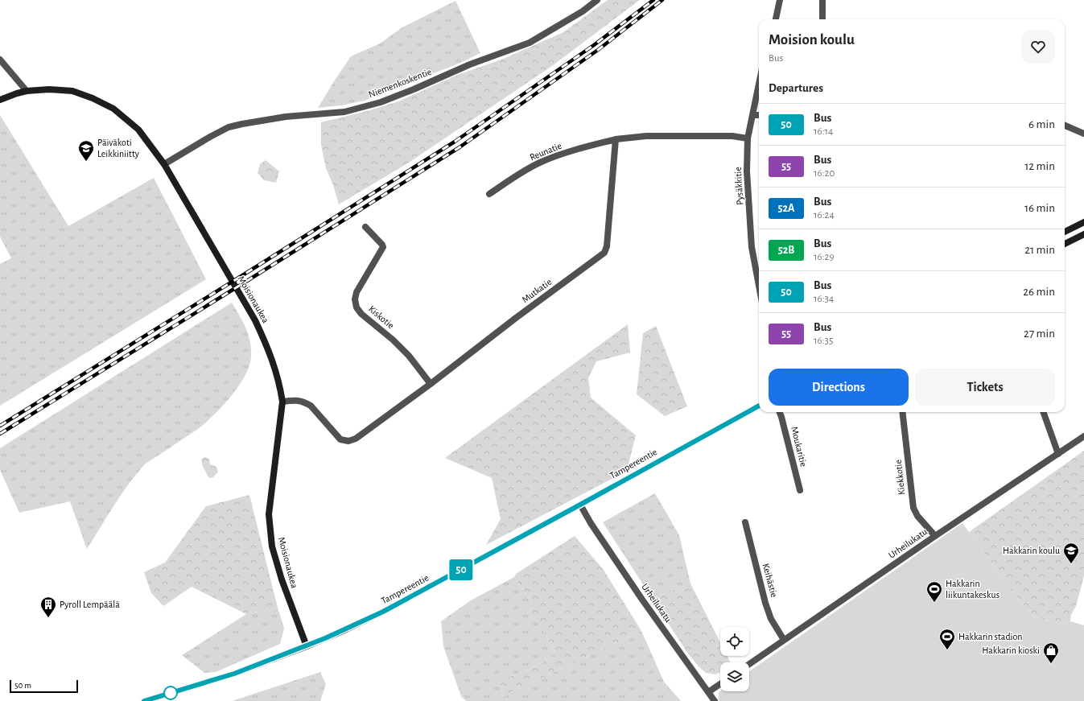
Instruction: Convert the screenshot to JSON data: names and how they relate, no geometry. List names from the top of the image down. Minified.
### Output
{"streets":{"main road":["Moisionaukea","Tampereentie"],"street":["Niemenkoskentie","Reunatie","Pysäkkitie","Mutkatie","Kiskotie","Moukaritie","Kiekkotie","Urheilukatu","Keihästie"]},"crossings":[["Niemenkoskentie","Moisionaukea"],["Reunatie","Mutkatie"],["Mutkatie","Moisionaukea"],["Mutkatie","Kiskotie"],["Moisionaukea","Tampereentie"],["Tampereentie","Urheilukatu"],["Kiekkotie","Urheilukatu"],["Urheilukatu","Keihästie"]],"places":{"school or university":["Päiväkoti Leikkiniitty","Hakkarin koulu"],"sports":["Hakkarin liikuntakeskus","Hakkarin stadion"],"building":["Pyroll Lempäälä"],"shop":["Hakkarin kioski"]},"lines":["bus line 50"],"scale_bar":"50 m","page":{"on_map":"50","heading":[["Moision koulu","Bus"],"Departures"],"list":[{"mark":"50","name":"Bus","note":"16:14","value":"6 min"},{"mark":"55","name":"Bus","note":"16:20","value":"12 min"},{"mark":"52A","name":"Bus","note":"16:24","value":"16 min"},{"mark":"52B","name":"Bus","note":"16:29","value":"21 min"},{"mark":"50","name":"Bus","note":"16:34","value":"26 min"},{"mark":"55","name":"Bus","note":"16:35","value":"27 min"}],"buttons":["Directions","Tickets"],"scale":"50 m"}}
